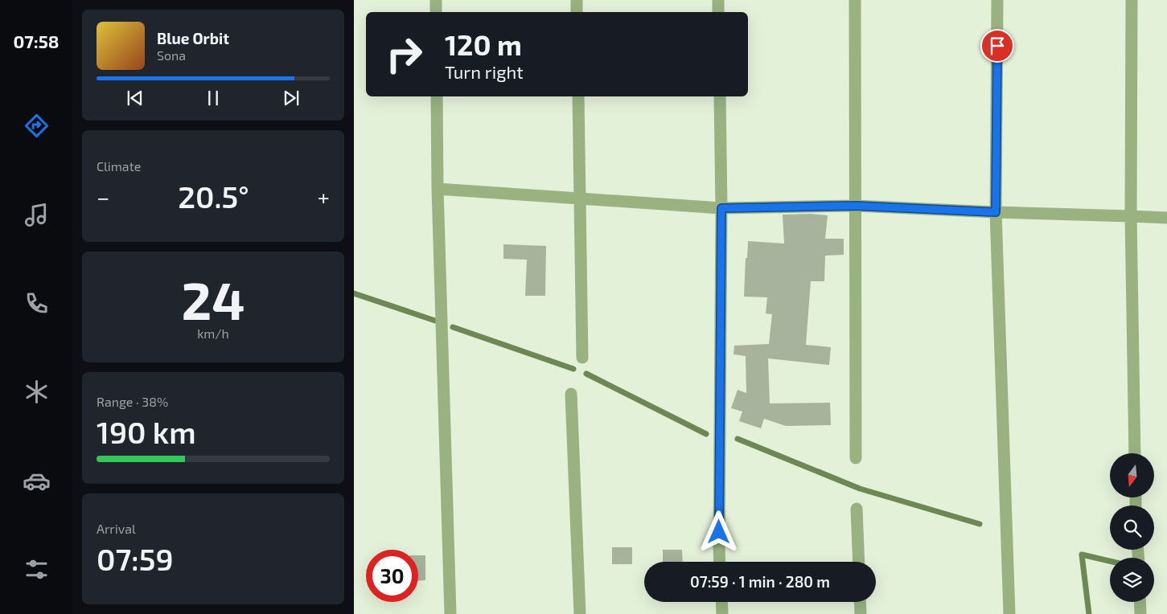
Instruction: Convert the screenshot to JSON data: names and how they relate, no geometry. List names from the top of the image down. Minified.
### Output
{"north":"bottom","page":{"tabs":"07:58","turn":["120 m","Turn right"],"song":["Blue Orbit","Sona"],"tile":["Climate",["24","km/h"],["Range · 38%","190 km"],["Arrival","07:59"]],"heat":["−","20.5°","+"],"limit":"30","trip":"07:59 · 1 min · 280 m"}}
